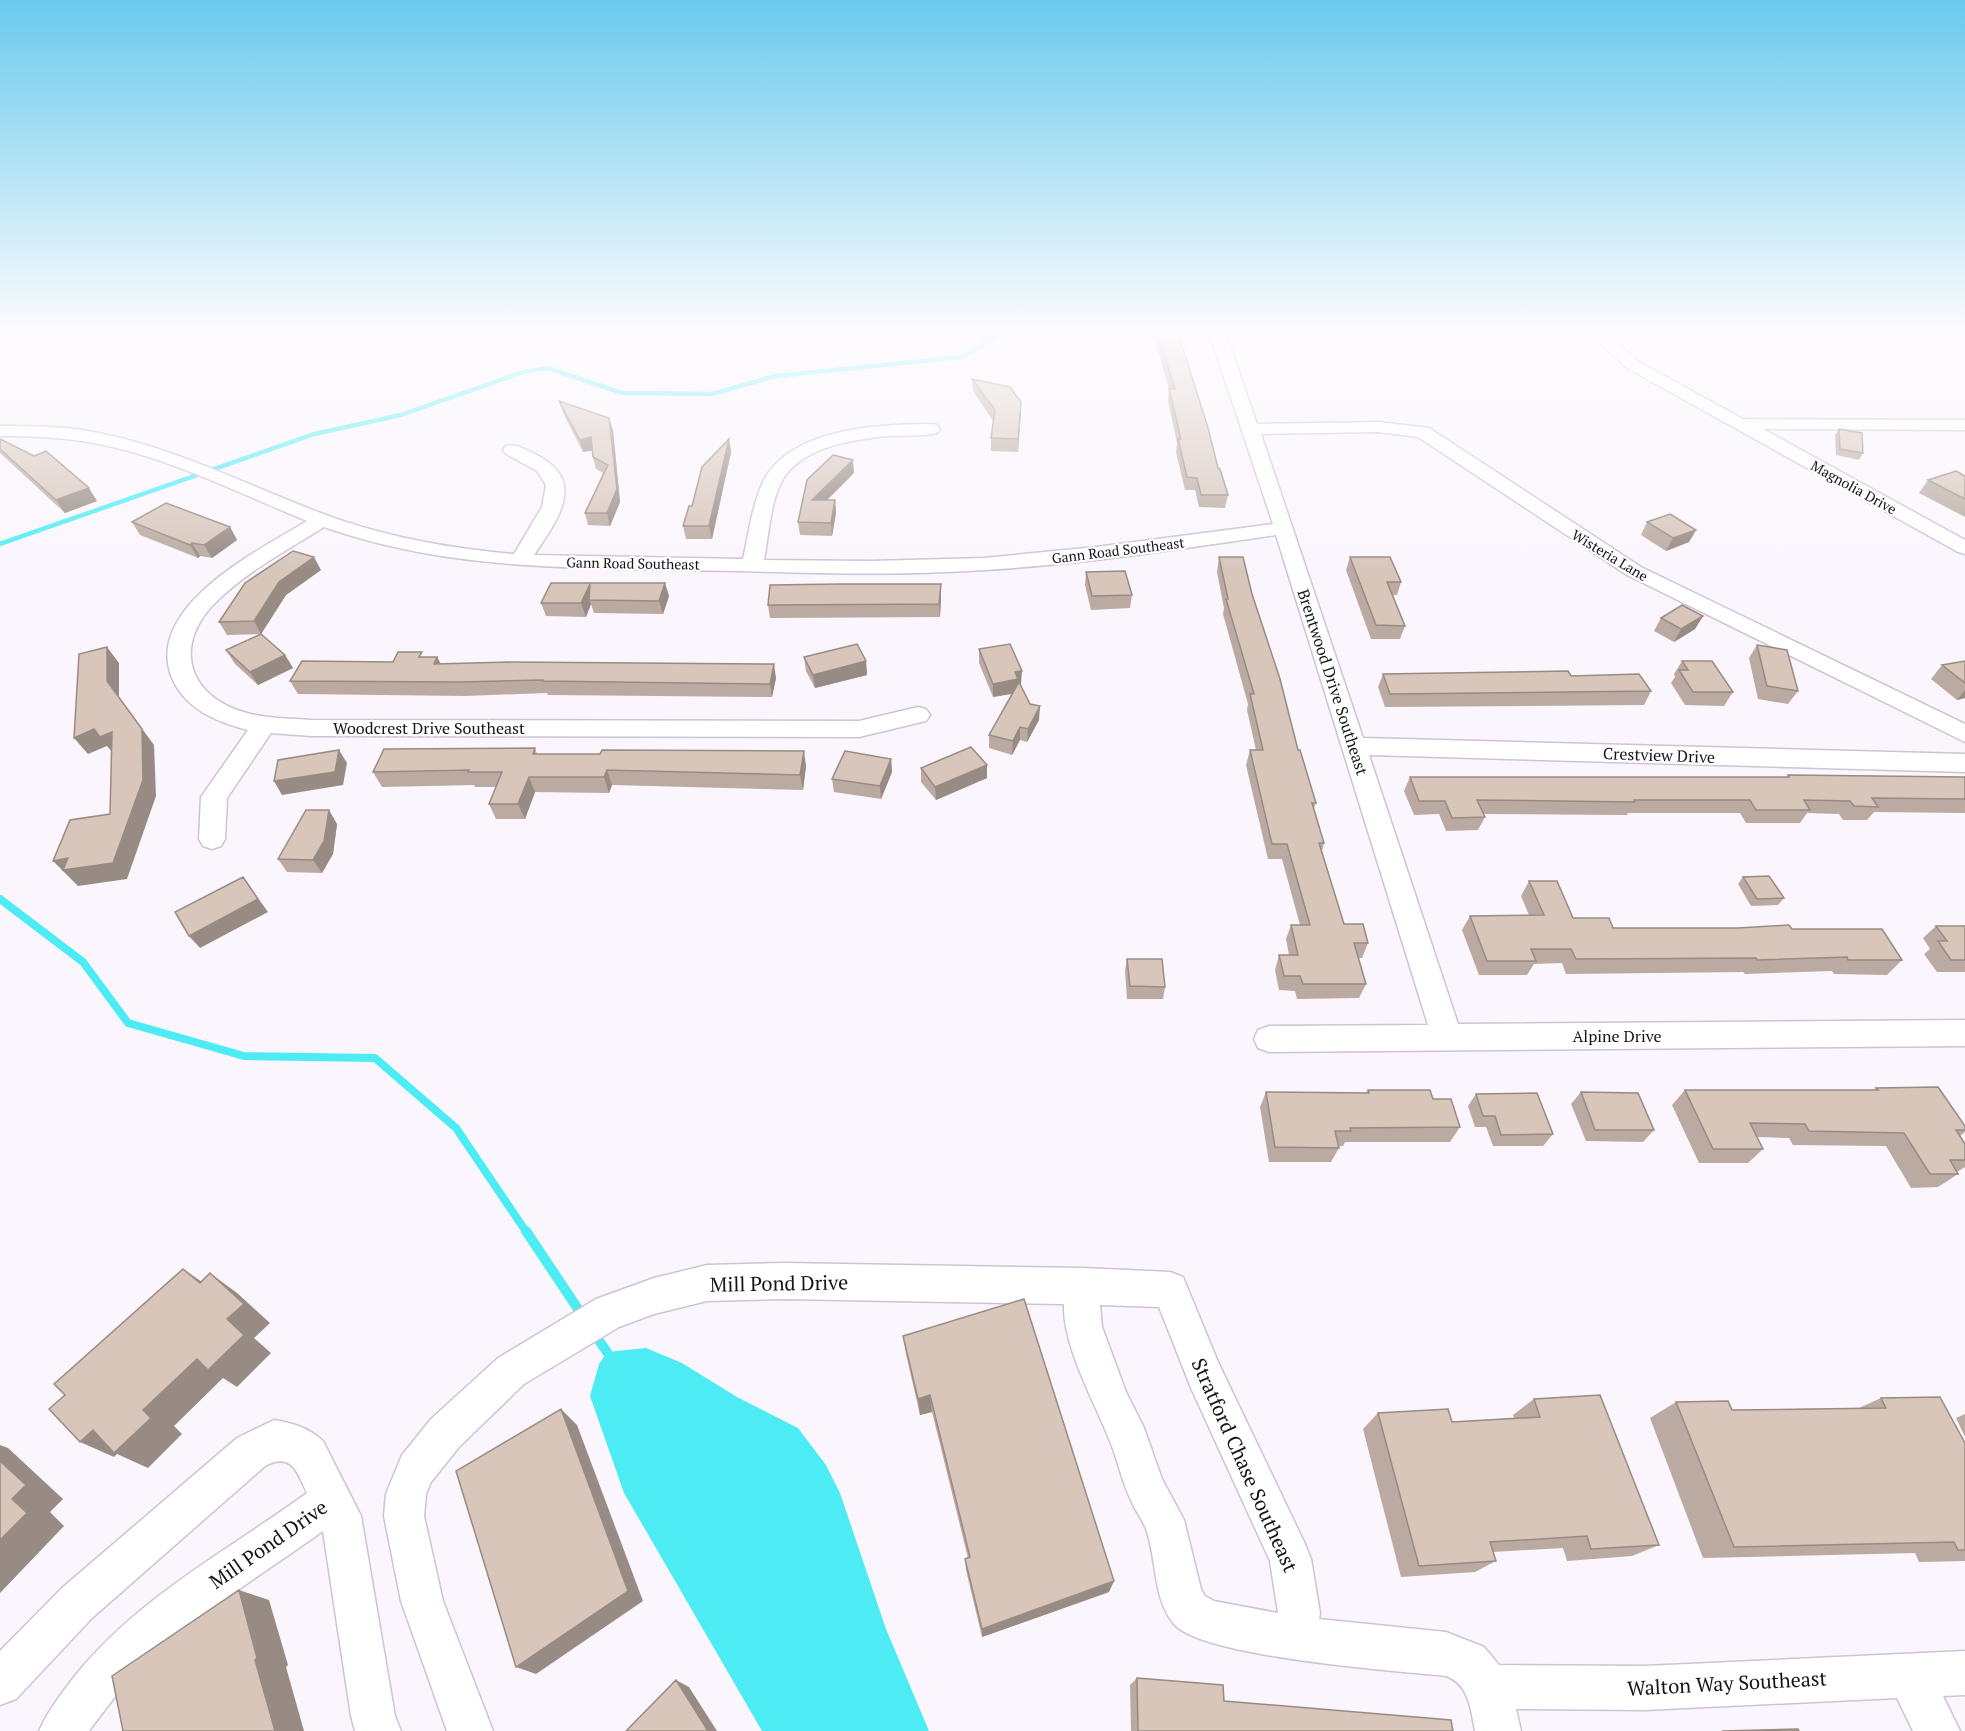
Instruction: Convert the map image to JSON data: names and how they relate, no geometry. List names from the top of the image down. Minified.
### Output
{"streets":{"street":["Magnolia Drive","Gann Road Southeast","Wisteria Lane","Brentwood Drive Southeast","Woodcrest Drive Southeast","Crestview Drive","Alpine Drive","Mill Pond Drive","Stratford Chase Southeast","Walton Way Southeast"]},"crossings":[["Gann Road Southeast","Brentwood Drive Southeast"],["Gann Road Southeast","Woodcrest Drive Southeast"],["Wisteria Lane","Brentwood Drive Southeast"],["Brentwood Drive Southeast","Crestview Drive"],["Brentwood Drive Southeast","Alpine Drive"],["Mill Pond Drive","Stratford Chase Southeast"]]}
